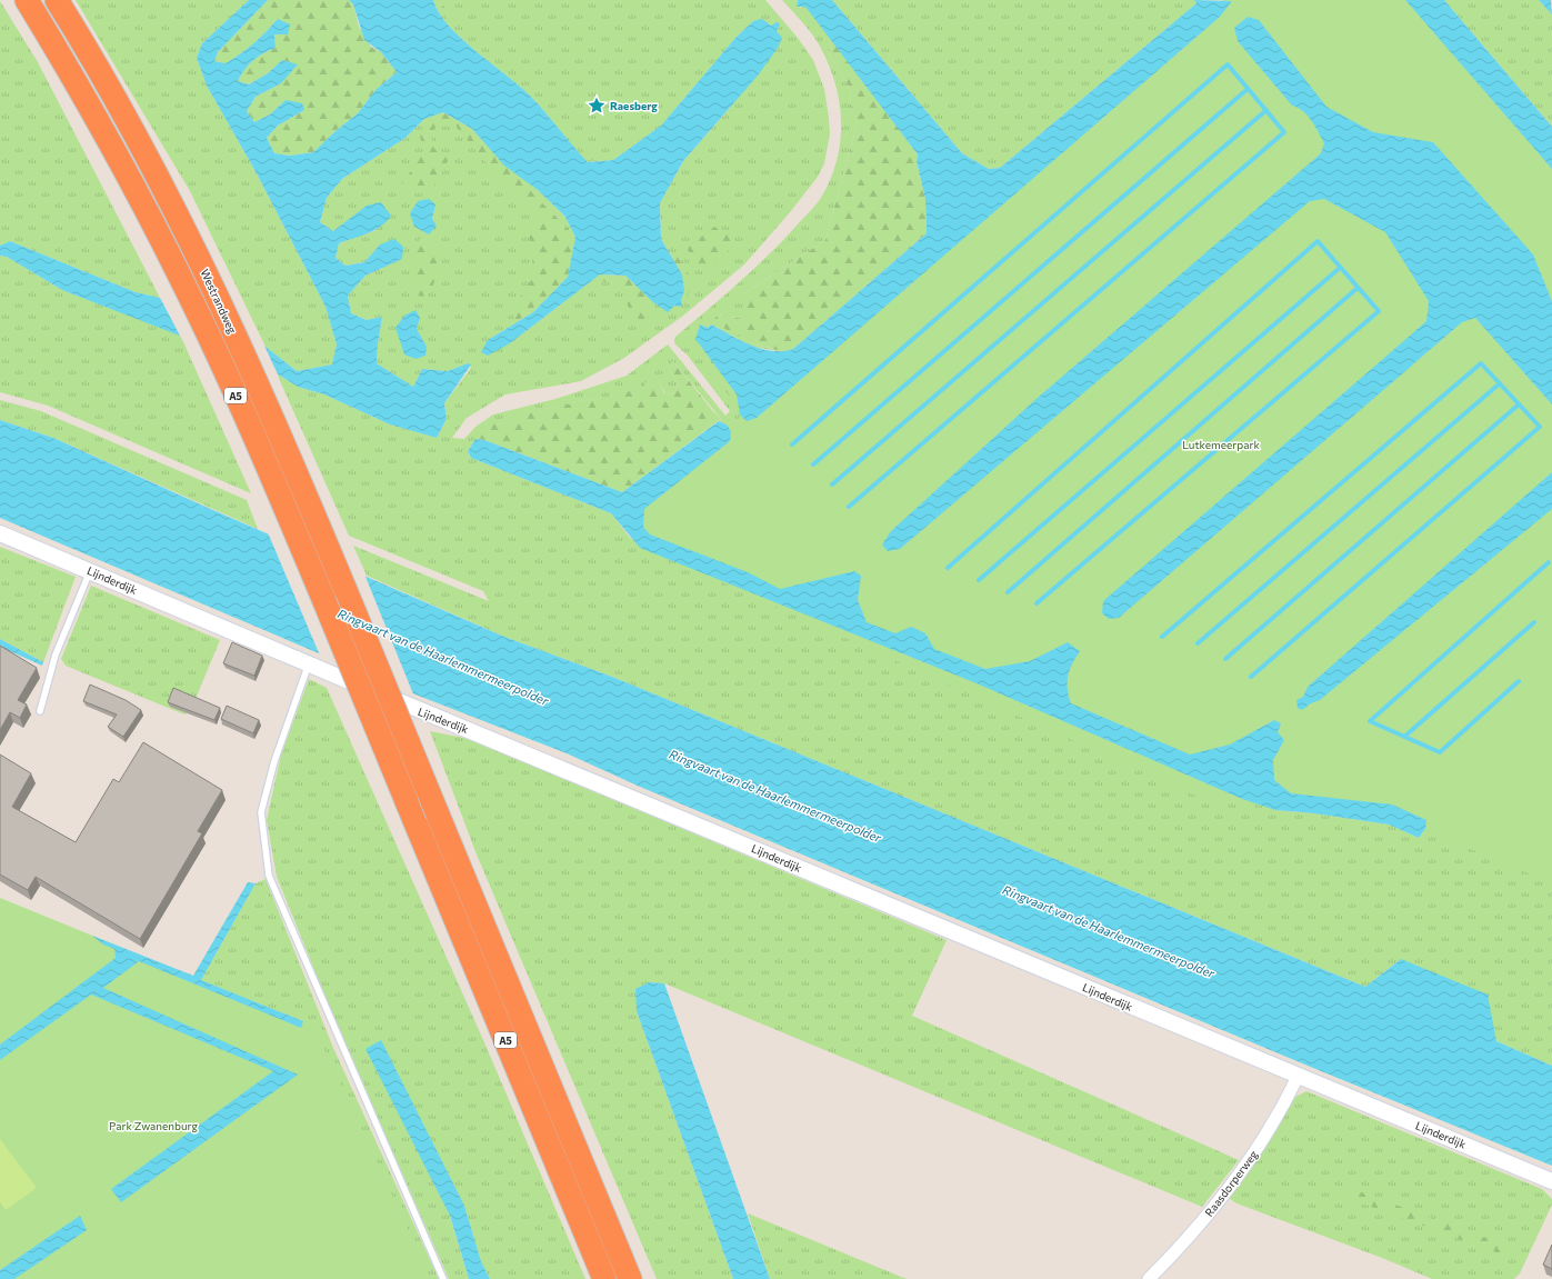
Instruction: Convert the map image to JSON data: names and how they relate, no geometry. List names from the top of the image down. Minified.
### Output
{"streets":{"highway":["Westrandweg","A5"],"street":["Lijnderdijk","Raasdorperweg"]},"crossings":[["Lijnderdijk","Raasdorperweg"]],"water":["Ringvaart van de Haarlemmermeerpolder"],"parks":["Lutkemeerpark","Park Zwanenburg"],"places":{"place":["Raesberg"]}}
